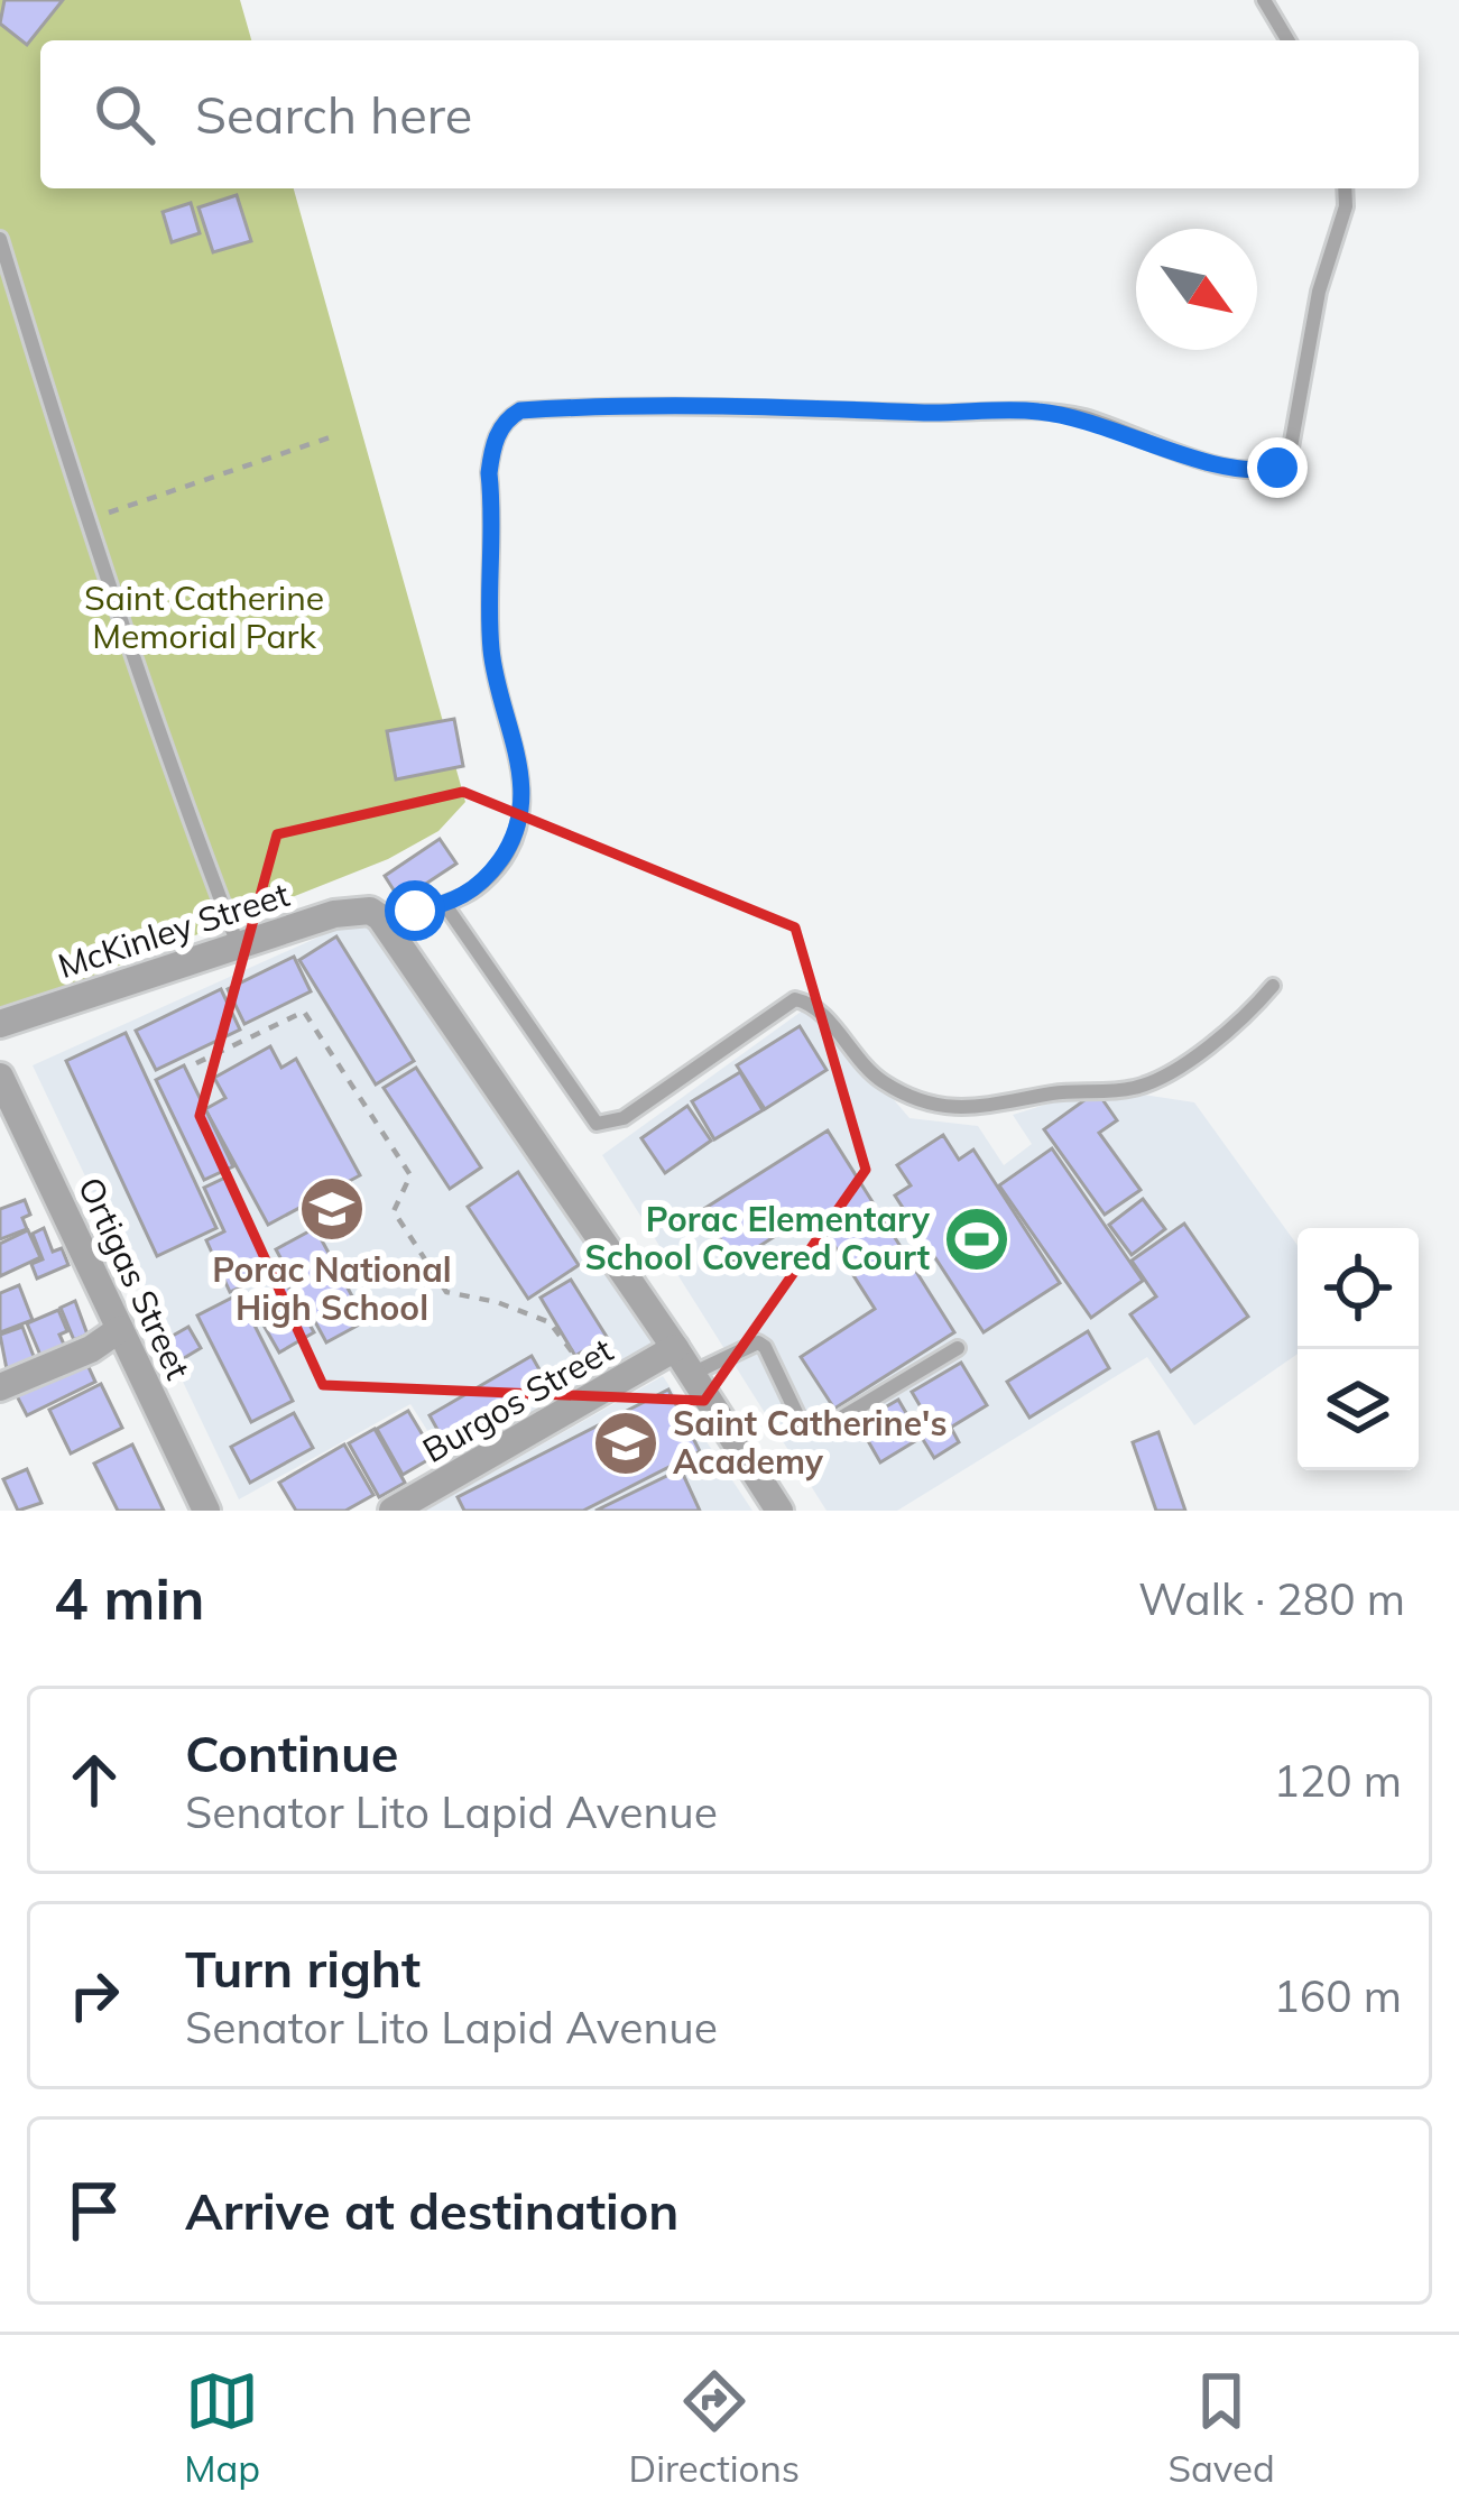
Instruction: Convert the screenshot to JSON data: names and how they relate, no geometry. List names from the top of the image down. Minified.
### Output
{"streets":{"street":["McKinley Street","Ortigas Street","Burgos Street"]},"parks":["Saint Catherine Memorial Park"],"places":{"school or university":["Porac National High School","Saint Catherine's Academy"],"sports":["Porac Elementary School Covered Court"]},"north":"bottom right","page":{"search":"Search here","heading":["4 min","Walk · 280 m"],"list":[["Continue","Senator Lito Lapid Avenue","120 m"],["Turn right","Senator Lito Lapid Avenue","160 m"],"Arrive at destination"],"nav":["Map","Directions","Saved"]}}
